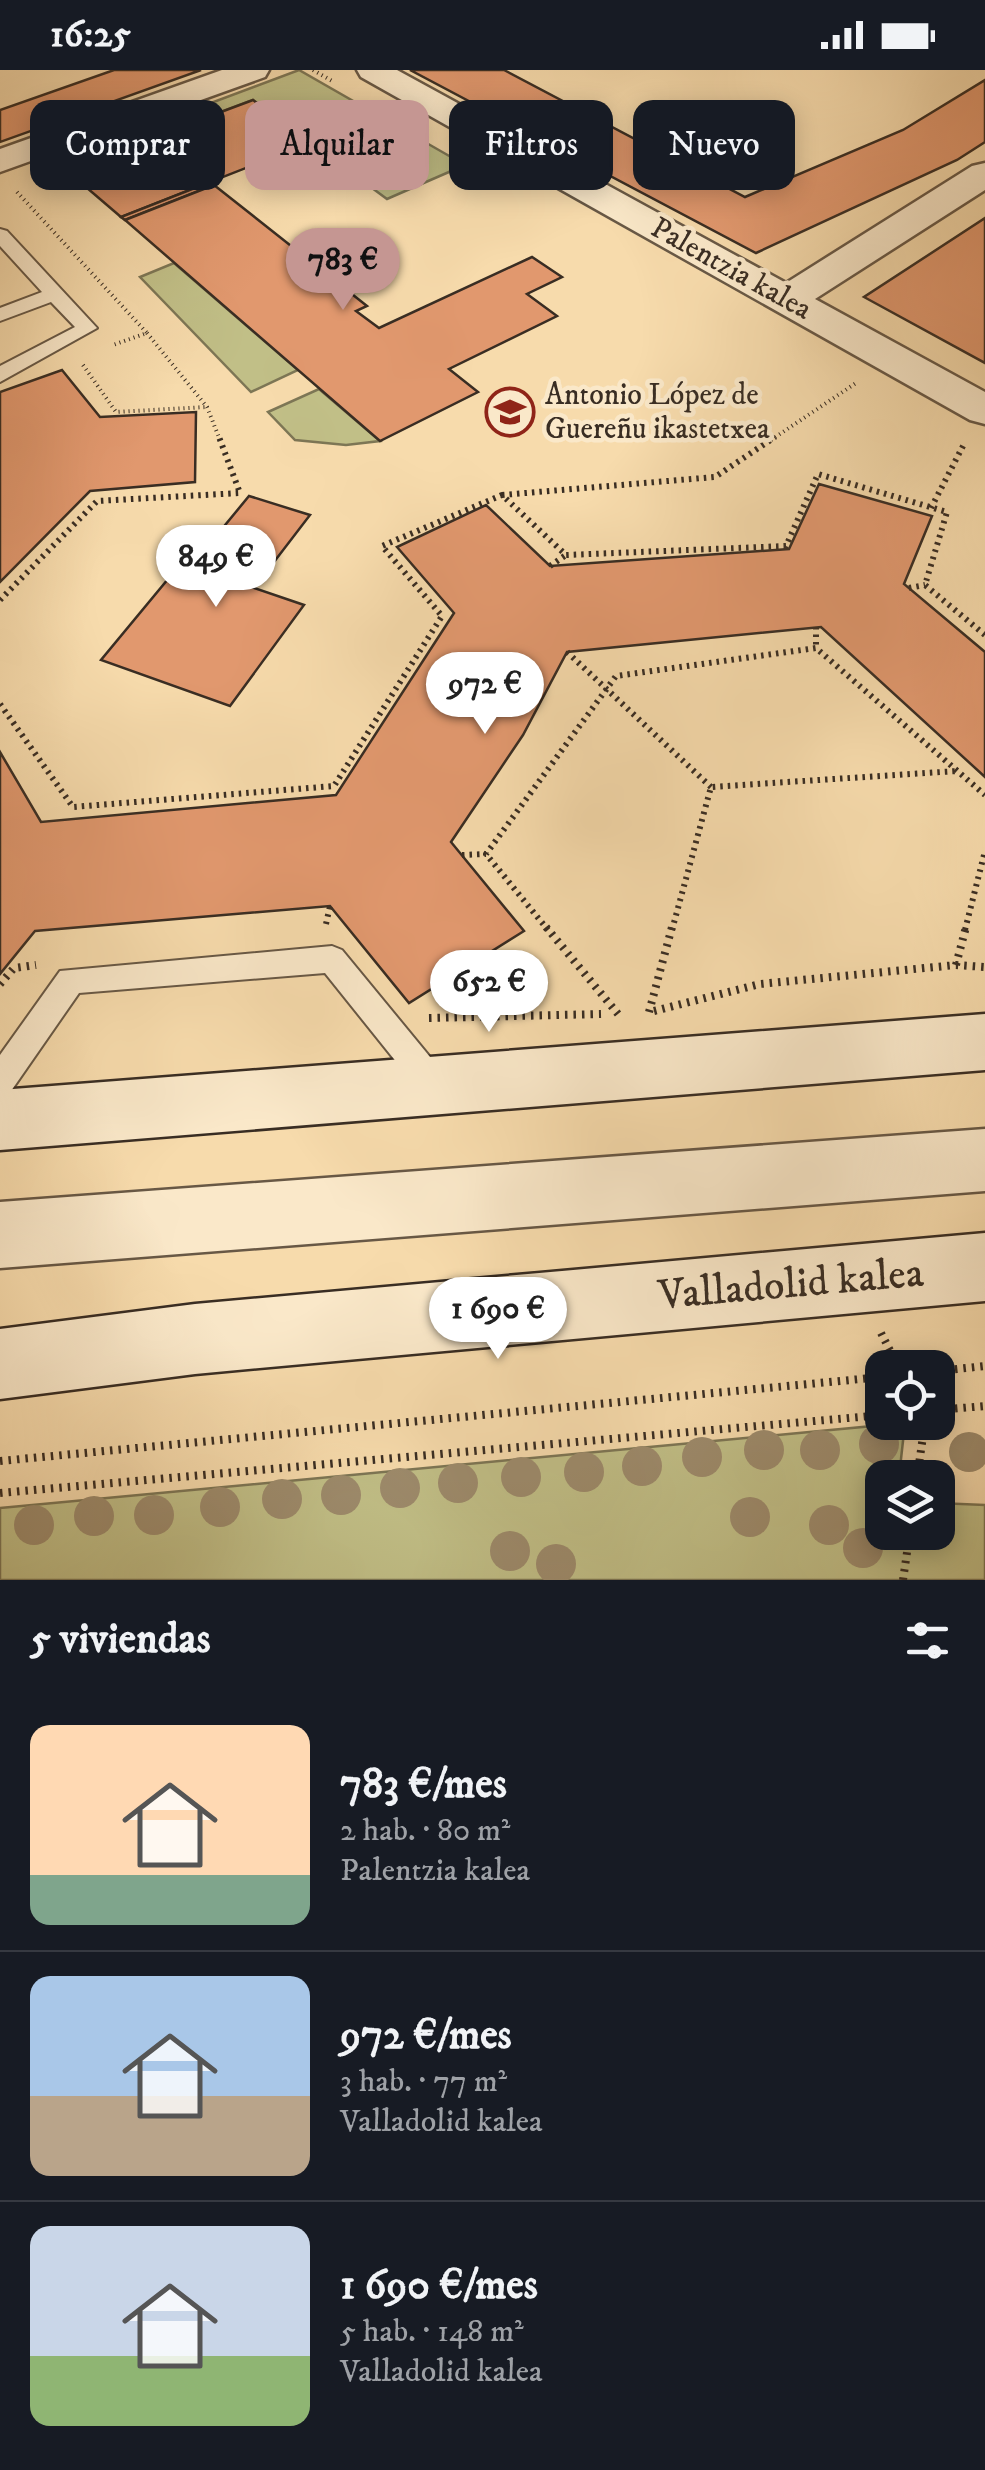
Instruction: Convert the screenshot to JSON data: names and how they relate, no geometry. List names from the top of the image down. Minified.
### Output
{"streets":{"street":["Palentzia kalea","Valladolid kalea"]},"places":{"school or university":["Antonio López de Guereñu ikastetxea"]},"page":{"status":"16:25","chip":["Comprar","Alquilar","Filtros","Nuevo"],"price":["783 €","849 €","972 €","652 €","1 690 €"],"heading":"5 viviendas","list":[{"name":"783 €/mes","note":"2 hab. · 80 m² · Palentzia kalea"},{"name":"972 €/mes","note":"3 hab. · 77 m² · Valladolid kalea"},{"name":"1 690 €/mes","note":"5 hab. · 148 m² · Valladolid kalea"}]}}
